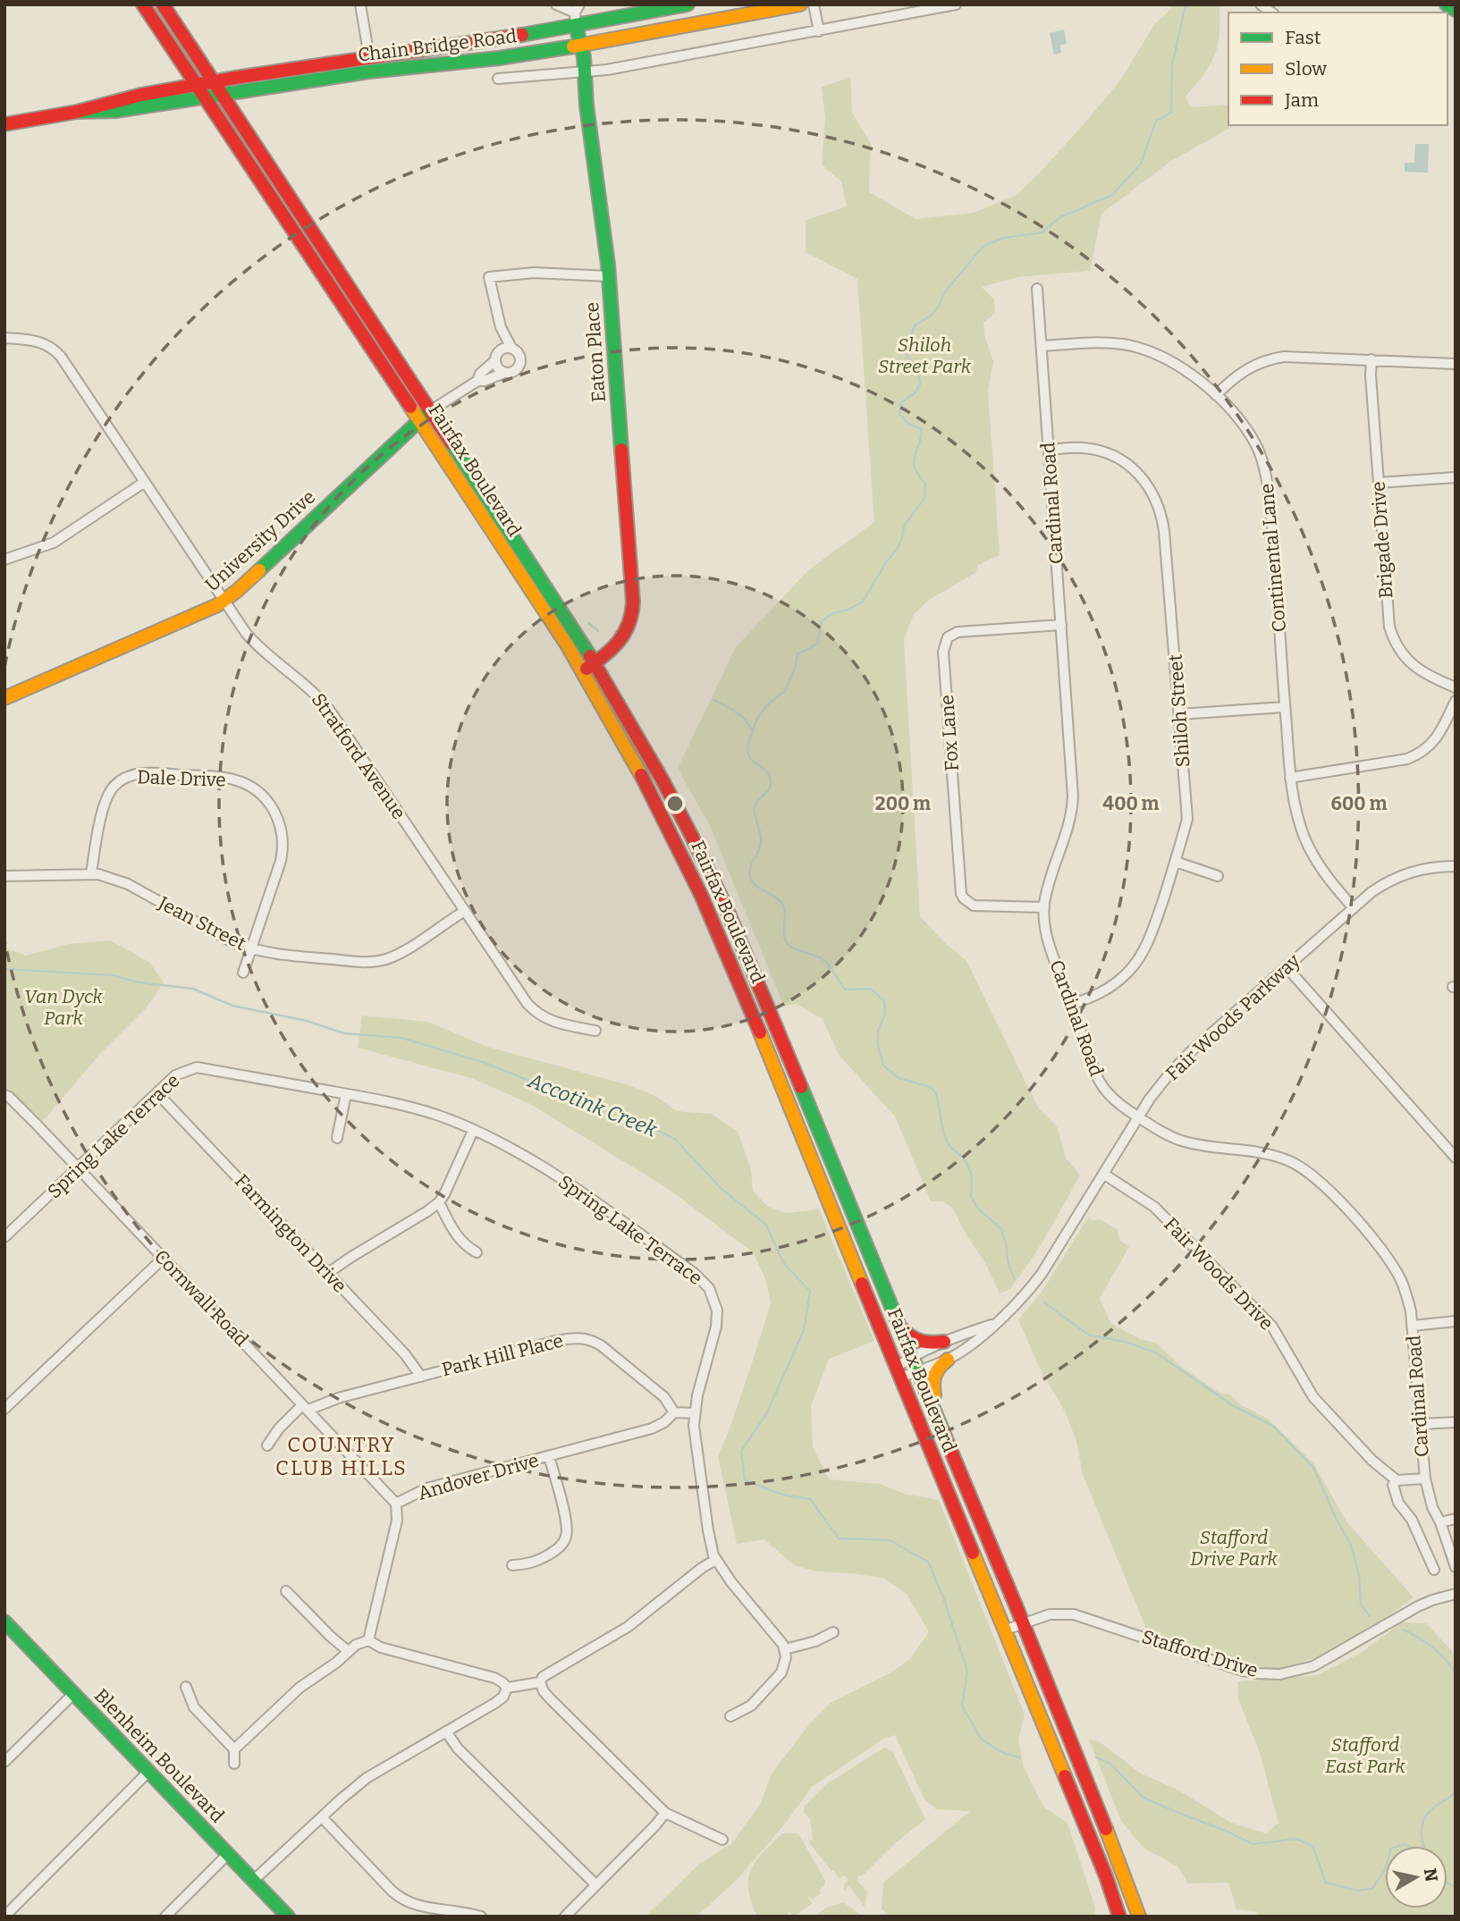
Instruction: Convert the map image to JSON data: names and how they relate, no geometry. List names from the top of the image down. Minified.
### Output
{"streets":{"main road":["Chain Bridge Road","Eaton Place","Fairfax Boulevard","University Drive","Blenheim Boulevard"],"street":["Cardinal Road","Brigade Drive","Continental Lane","Shiloh Street","Fox Lane","Stratford Avenue","Dale Drive","Jean Street","Fair Woods Parkway","Spring Lake Terrace","Farmington Drive","Fair Woods Drive","Cornwall Road","Park Hill Place","Andover Drive","Stafford Drive"]},"crossings":[["Chain Bridge Road","Eaton Place"],["Chain Bridge Road","Fairfax Boulevard"],["Eaton Place","Fairfax Boulevard"],["Fairfax Boulevard","University Drive"],["Fairfax Boulevard","Fair Woods Parkway"],["Fairfax Boulevard","Stafford Drive"],["Cardinal Road","Continental Lane"],["Cardinal Road","Shiloh Street"],["Cardinal Road","Fox Lane"],["Cardinal Road","Fair Woods Parkway"],["University Drive","Stratford Avenue"],["Continental Lane","Fair Woods Parkway"],["Stratford Avenue","Jean Street"],["Dale Drive","Jean Street"],["Fair Woods Parkway","Fair Woods Drive"],["Spring Lake Terrace","Farmington Drive"],["Spring Lake Terrace","Cornwall Road"],["Farmington Drive","Park Hill Place"],["Cornwall Road","Park Hill Place"],["Cornwall Road","Andover Drive"],["Park Hill Place","Andover Drive"]],"districts":["COUNTRY CLUB HILLS"],"water":["Accotink Creek"],"parks":["Shiloh Street Park","Van Dyck Park","Stafford Drive Park","Stafford East Park"],"legend":["Fast","Slow","Jam"],"north":"right","rings":["200 m","400 m","600 m"]}
